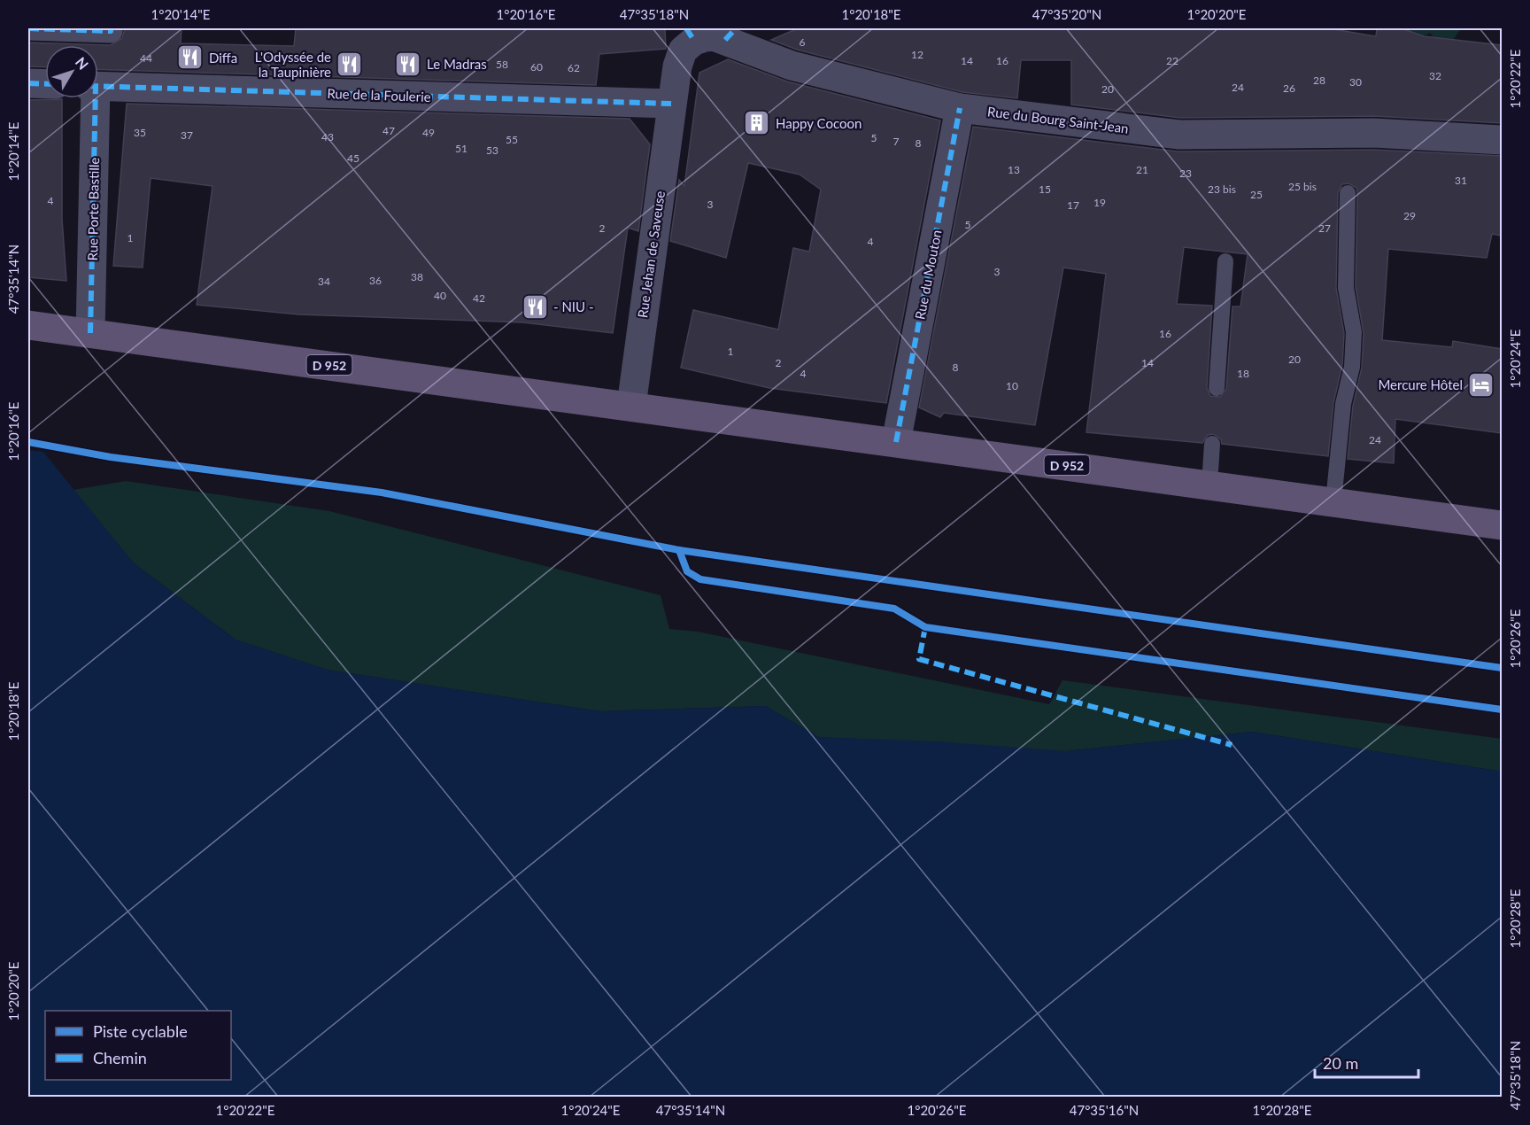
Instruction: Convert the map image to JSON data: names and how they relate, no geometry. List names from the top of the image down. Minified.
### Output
{"streets":{"main road":["D 952"],"street":["Rue de la Foulerie","Rue du Bourg Saint-Jean","Rue Porte Bastille","Rue Jehan de Saveuse","Rue du Mouton"]},"crossings":[["Rue de la Foulerie","Rue du Bourg Saint-Jean"],["Rue de la Foulerie","Rue Jehan de Saveuse"],["Rue du Bourg Saint-Jean","Rue Jehan de Saveuse"],["Rue du Bourg Saint-Jean","Rue du Mouton"],["Rue Porte Bastille","D 952"],["Rue Jehan de Saveuse","D 952"],["Rue du Mouton","D 952"]],"places":{"restaurant":["Diffa","Le Madras","L'Odyssée de la Taupinière","‑ NIU ‑"],"building":["Happy Cocoon"],"hotel":["Mercure Hôtel"]},"house_numbers":["6","12","44","14","16","22","58","60","62","32","28","30","24","26","20","47","35","49","37","43","5","55","7","8","51","53","45","13","21","23","31","25 bis","15","23 bis","25","4","19","3","17","29","5","2","27","1","4","3","38","36","34","40","42","16","1","20","2","14","8","4","18","10","24"],"legend":["Piste cyclable","Chemin"],"scale_bar":"20 m","north":"top right","coordinates":["1°20'14\"E","1°20'16\"E","47°35'18\"N","1°20'18\"E","47°35'20\"N","1°20'20\"E","1°20'22\"E","47°35'14\"N","1°20'24\"E","1°20'26\"E","1°20'28\"E","47°35'16\"N"]}
